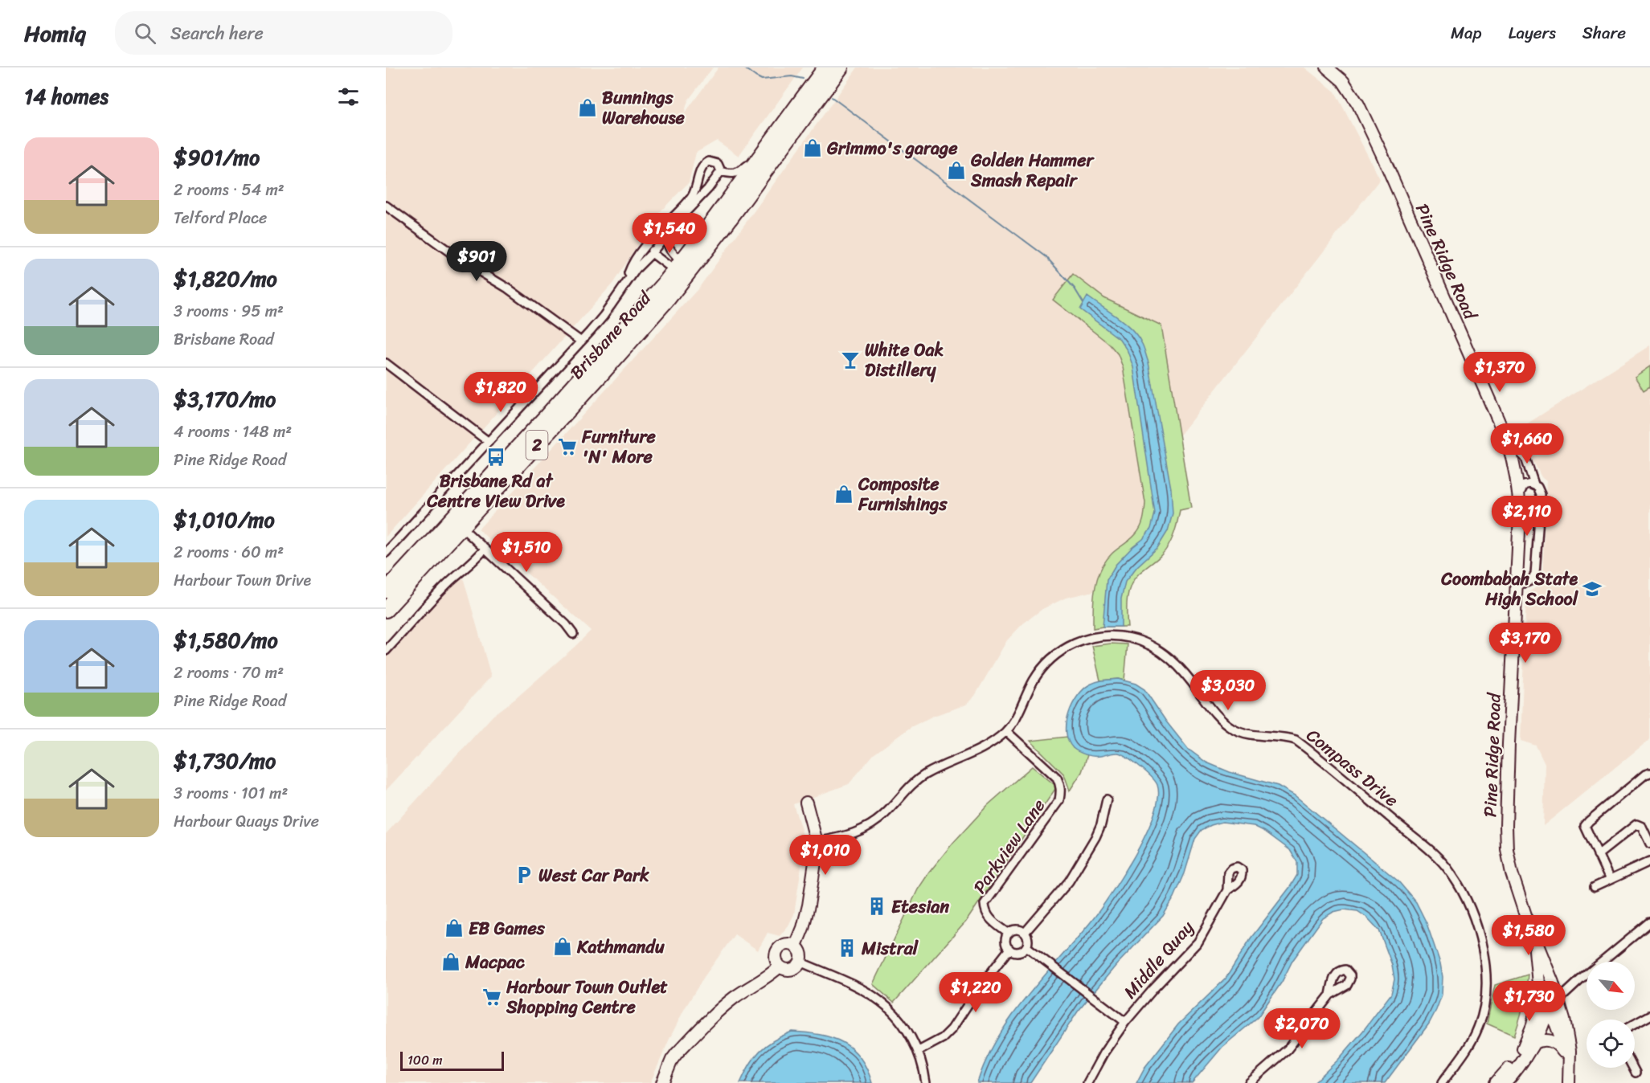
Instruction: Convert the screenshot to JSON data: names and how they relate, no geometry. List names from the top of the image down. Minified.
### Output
{"streets":{"highway":["Brisbane Road","2"],"street":["Pine Ridge Road","Compass Drive","Parkview Lane","Middle Quay"]},"crossings":[["Compass Drive","Parkview Lane"],["Parkview Lane","Middle Quay"]],"places":{"shop":["Bunnings Warehouse","Grimmo's garage","Golden Hammer Smash Repair","Composite Furnishings","EB Games","Kathmandu","Macpac"],"bar":["White Oak Distillery"],"supermarket":["Furniture 'N' More","Harbour Town Outlet Shopping Centre"],"bus stop":["Brisbane Rd at Centre View Drive"],"school or university":["Coombabah State High School"],"parking":["West Car Park"],"building":["Etesian","Mistral"]},"scale_bar":"100 m","north":"bottom right","page":{"header":"Homiq","search":"Search here","nav":["Map","Layers","Share"],"heading":"14 homes","list":[{"name":"$901/mo","note":"2 rooms · 54 m² · Telford Place"},{"name":"$1,820/mo","note":"3 rooms · 95 m² · Brisbane Road"},{"name":"$3,170/mo","note":"4 rooms · 148 m² · Pine Ridge Road"},{"name":"$1,010/mo","note":"2 rooms · 60 m² · Harbour Town Drive"},{"name":"$1,580/mo","note":"2 rooms · 70 m² · Pine Ridge Road"},{"name":"$1,730/mo","note":"3 rooms · 101 m² · Harbour Quays Drive"}],"price":["$1,540","$901","$1,370","$1,820","$1,660","$2,110","$1,510","$3,170","$3,030","$1,010","$1,580","$1,220","$1,730","$2,070"],"scale":"100 m"}}
